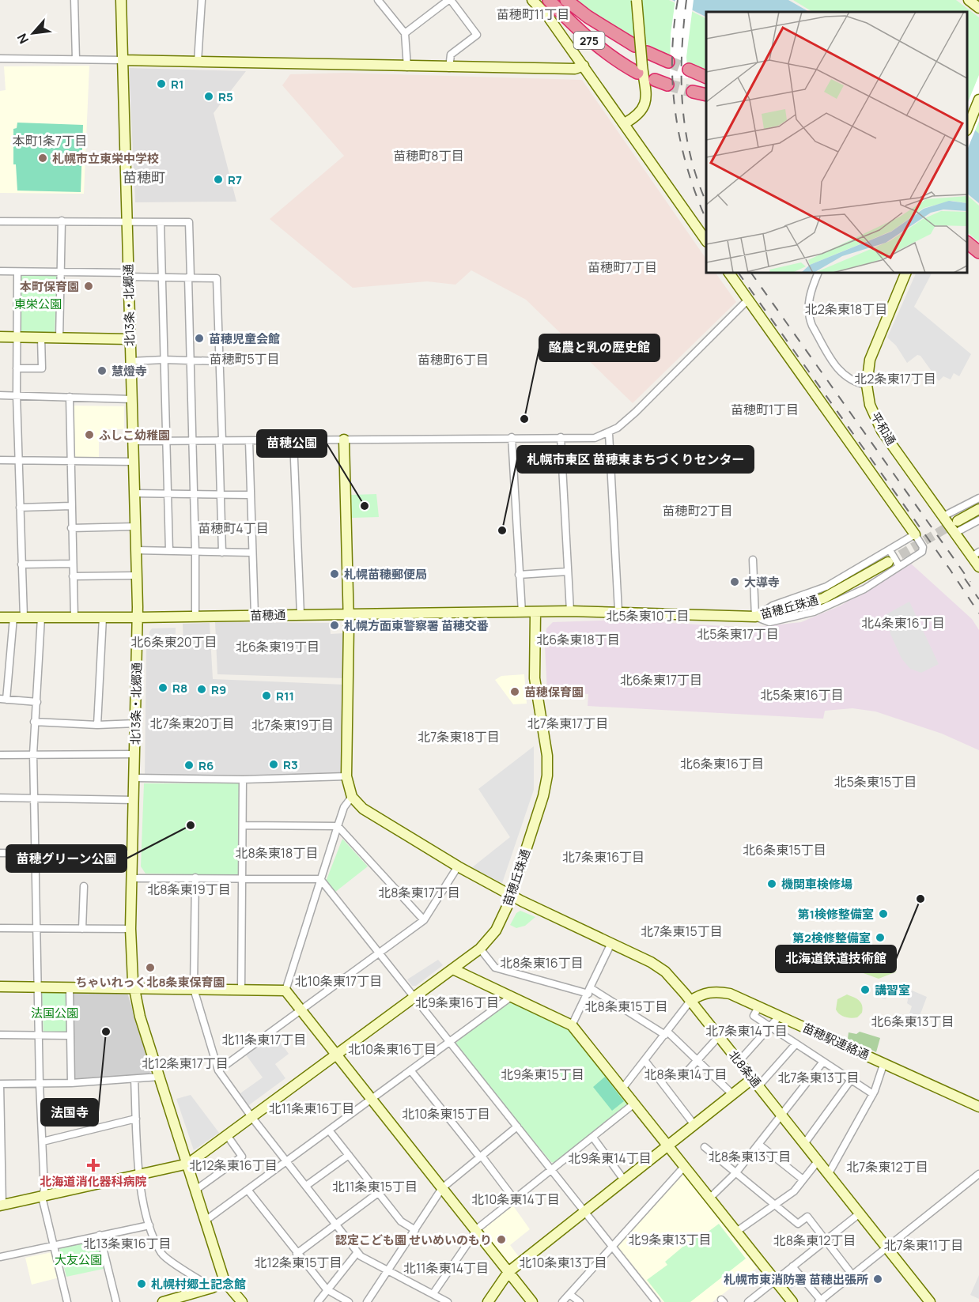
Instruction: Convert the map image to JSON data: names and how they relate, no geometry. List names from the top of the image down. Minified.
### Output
{"streets":{"highway":["275"],"street":["北13条・北郷通","平和通","苗穂丘珠通","苗穂通","苗穂駅連絡通","北8条通"]},"crossings":[["北13条・北郷通","苗穂丘珠通"],["北13条・北郷通","苗穂通"],["苗穂丘珠通","苗穂通"],["苗穂丘珠通","北8条通"],["苗穂駅連絡通","北8条通"]],"districts":["苗穂町11丁目","本町1条7丁目","苗穂町8丁目","苗穂町","苗穂町7丁目","北2条東18丁目","苗穂町5丁目","苗穂町6丁目","北2条東17丁目","苗穂町1丁目","苗穂町2丁目","苗穂町4丁目","北5条東10丁目","北4条東16丁目","北5条東17丁目","北6条東18丁目","北6条東20丁目","北6条東19丁目","北6条東17丁目","北5条東16丁目","北7条東20丁目","北7条東17丁目","北7条東19丁目","北7条東18丁目","北6条東16丁目","北5条東15丁目","北6条東15丁目","北8条東18丁目","北7条東16丁目","北8条東19丁目","北8条東17丁目","北7条東15丁目","北8条東16丁目","北10条東17丁目","北9条東16丁目","北8条東15丁目","北6条東13丁目","北7条東14丁目","北11条東17丁目","北10条東16丁目","北12条東17丁目","北9条東15丁目","北8条東14丁目","北7条東13丁目","北11条東16丁目","北10条東15丁目","北8条東13丁目","北9条東14丁目","北12条東16丁目","北7条東12丁目","北11条東15丁目","北10条東14丁目","北9条東13丁目","北8条東12丁目","北13条東16丁目","北7条東11丁目","北12条東15丁目","北10条東13丁目","北11条東14丁目"],"parks":["東栄公園","法国公園","大友公園"],"places":{"other":["R1","R5","札幌市立東栄中学校","R7","本町保育園","苗穂児童会館","慧燈寺","酪農と乳の歴史館","ふしこ幼稚園","苗穂公園","札幌市東区 苗穂東まちづくりセンター","札幌苗穂郵便局","大導寺","札幌方面東警察署 苗穂交番","R8","R9","苗穂保育園","R11","R3","R6","苗穂グリーン公園","機関車検修場","北海道鉄道技術館","第1検修整備室","第2検修整備室","ちゃいれっく北8条東保育園","講習室","法国寺","認定こども園 せいめいのもり","札幌市東消防署 苗穂出張所","札幌村郷土記念館"],"health":["北海道消化器科病院"]},"north":"bottom left"}
